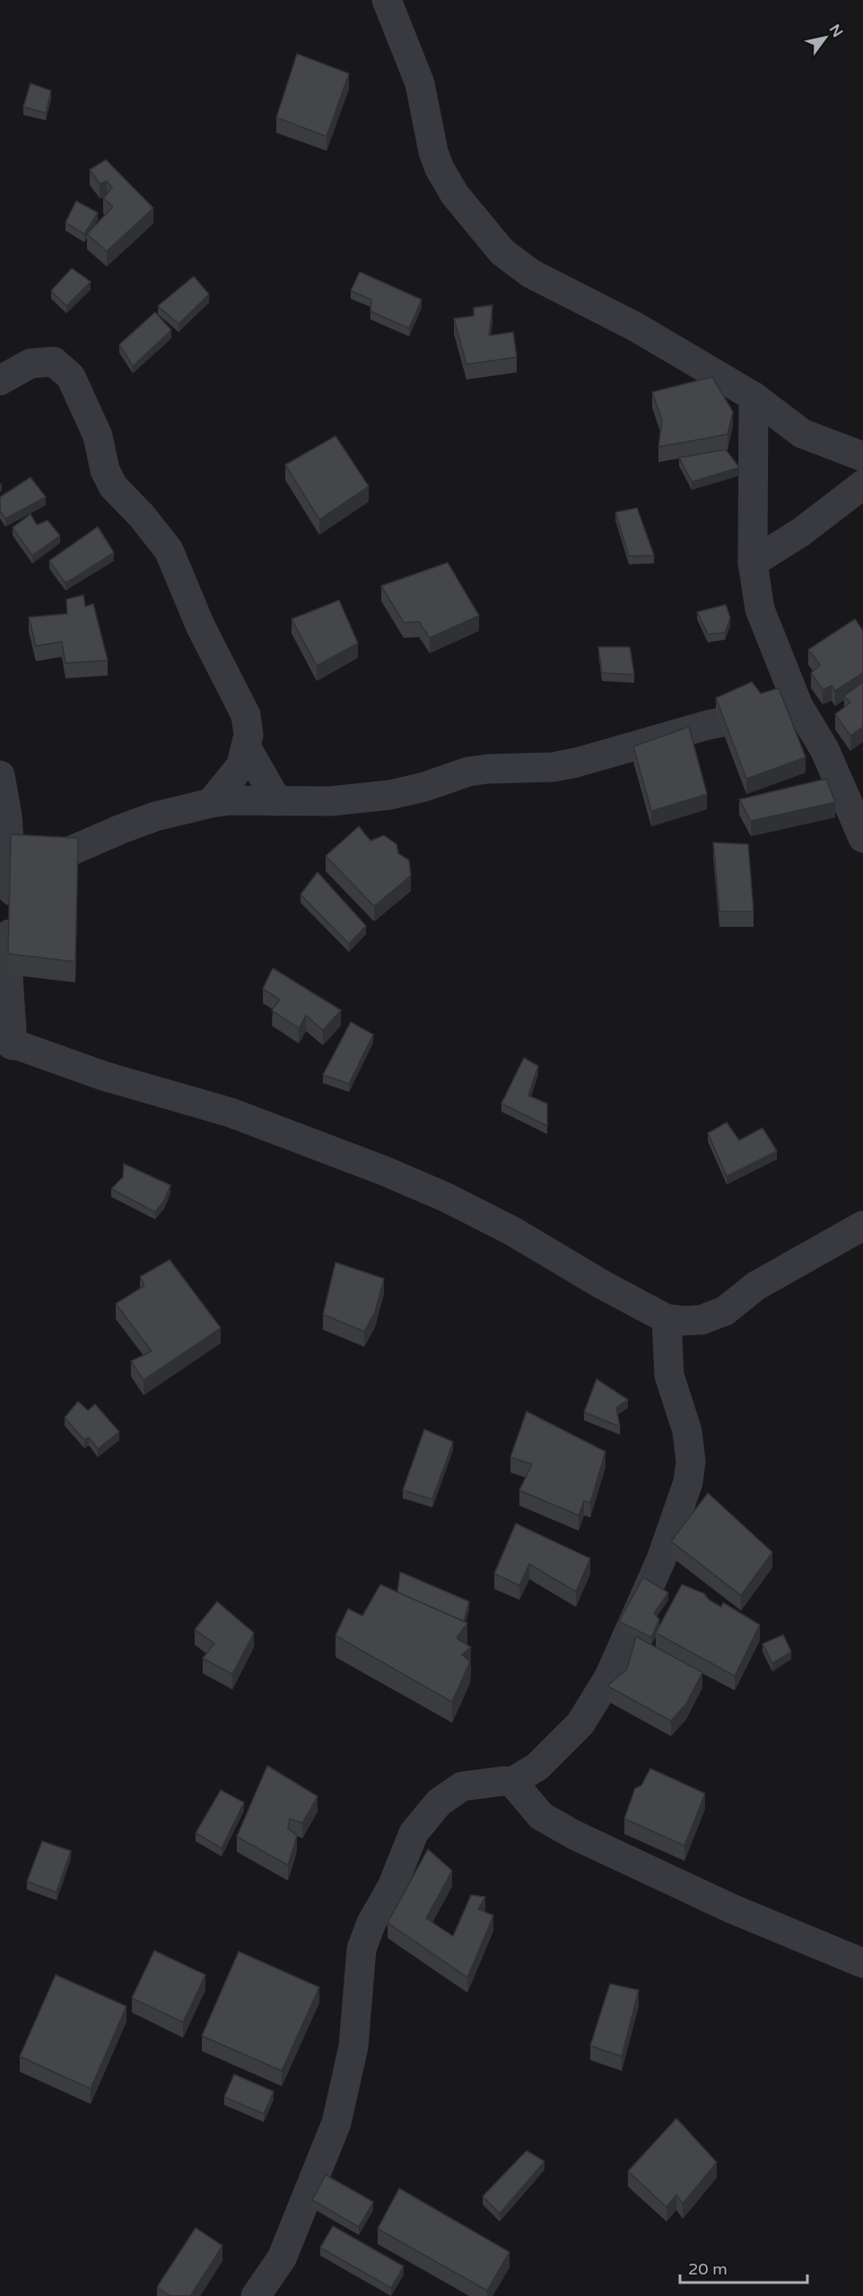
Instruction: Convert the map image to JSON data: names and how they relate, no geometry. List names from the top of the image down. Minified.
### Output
{"scale_bar":"20 m","north":"top right"}
